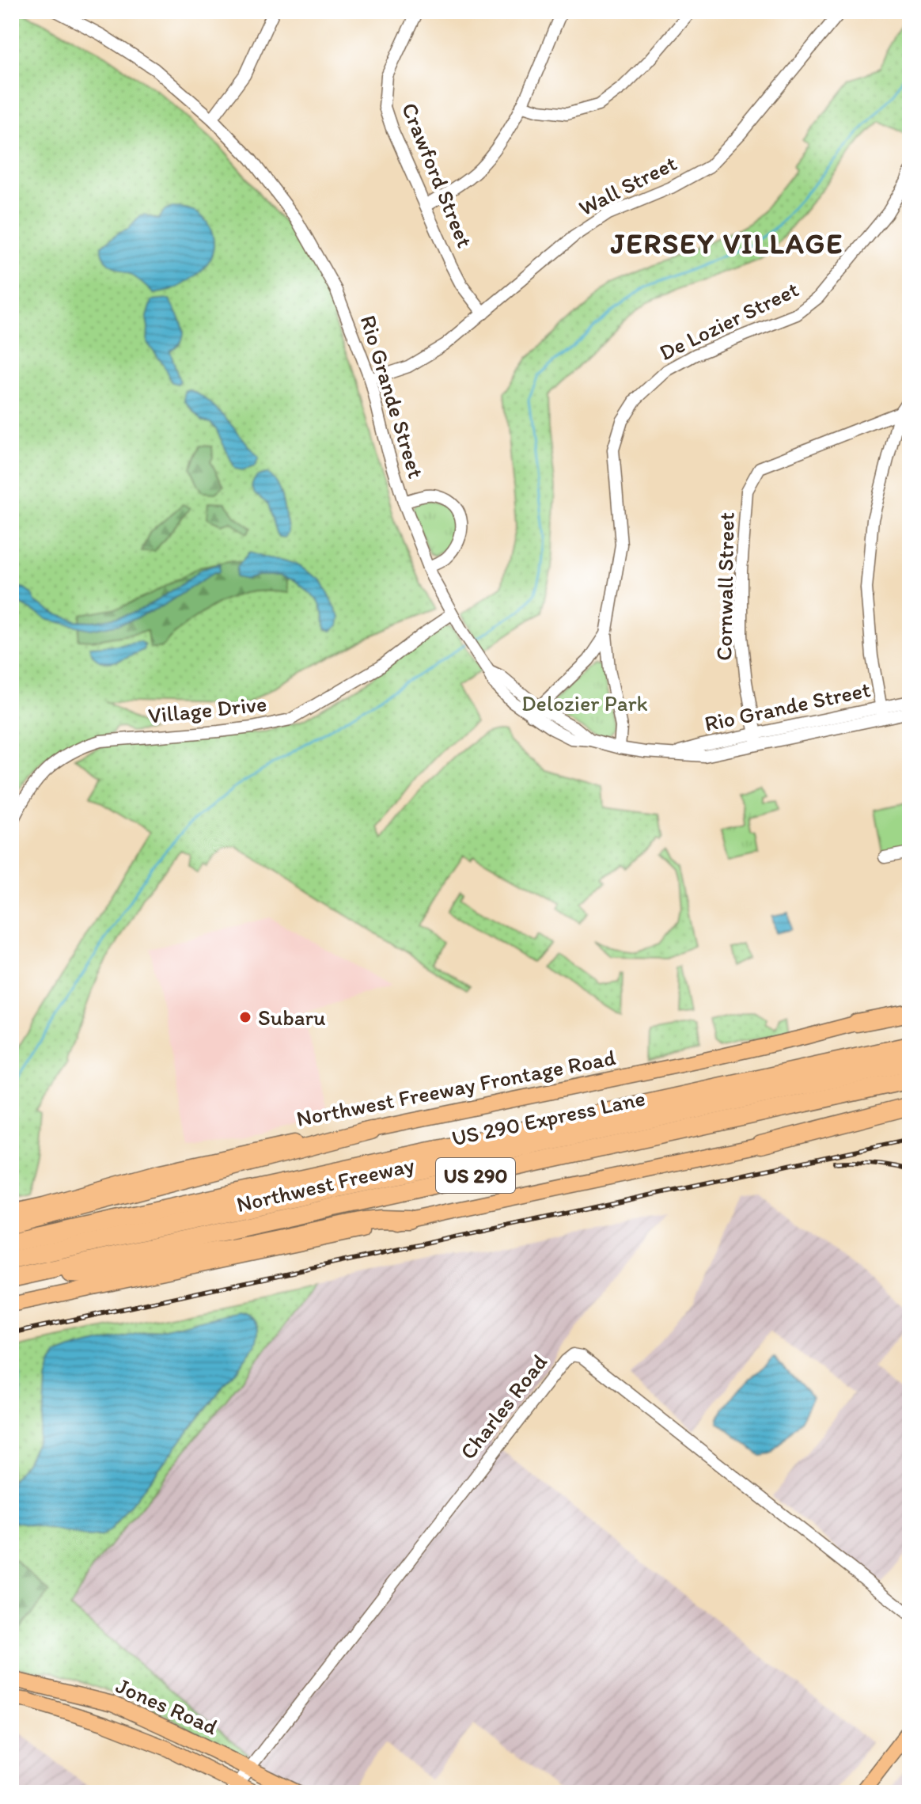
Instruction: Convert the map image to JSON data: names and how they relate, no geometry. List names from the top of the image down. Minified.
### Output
{"streets":{"highway":["US 290 Express Lane","US 290","Northwest Freeway"],"main road":["Northwest Freeway Frontage Road","Jones Road"],"street":["Crawford Street","Wall Street","De Lozier Street","Rio Grande Street","Cornwall Street","Village Drive","Charles Road"]},"crossings":[["Crawford Street","Wall Street"],["Wall Street","Rio Grande Street"],["De Lozier Street","Rio Grande Street"],["Rio Grande Street","Cornwall Street"],["Rio Grande Street","Village Drive"],["US 290 Express Lane","Northwest Freeway"],["Charles Road","Jones Road"]],"districts":["JERSEY VILLAGE"],"parks":["Delozier Park"],"places":["Subaru"]}
